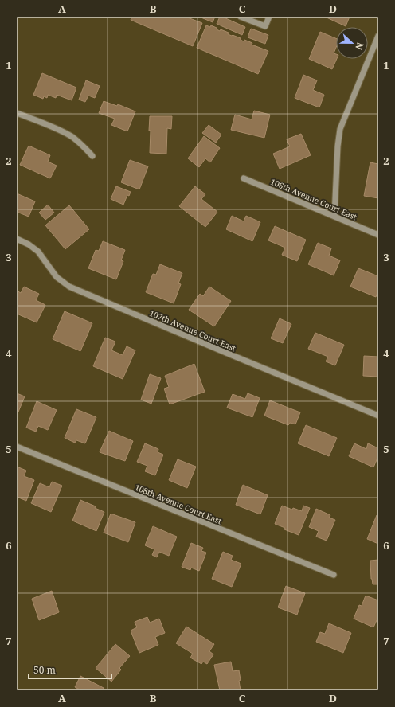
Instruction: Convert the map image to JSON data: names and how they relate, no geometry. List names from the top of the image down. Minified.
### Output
{"streets":{"street":["106th Avenue Court East","107th Avenue Court East","108th Avenue Court East"]},"scale_bar":"50 m","north":"right","grid":{"columns":["A","B","C","D"],"rows":["1","2","3","4","5","6","7"]}}
